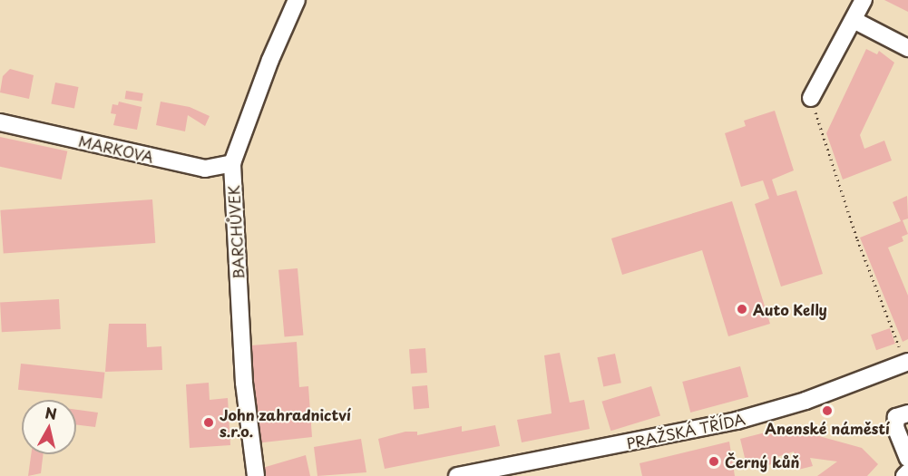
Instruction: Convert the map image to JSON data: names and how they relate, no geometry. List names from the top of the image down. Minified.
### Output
{"streets":{"street":["MARKOVA","BARCHŮVEK","PRAŽSKÁ TŘÍDA"]},"crossings":[["MARKOVA","BARCHŮVEK"]],"places":["Auto Kelly","Anenské náměstí","John zahradnictví s.r.o.","Černý kůň"],"north":"top"}
